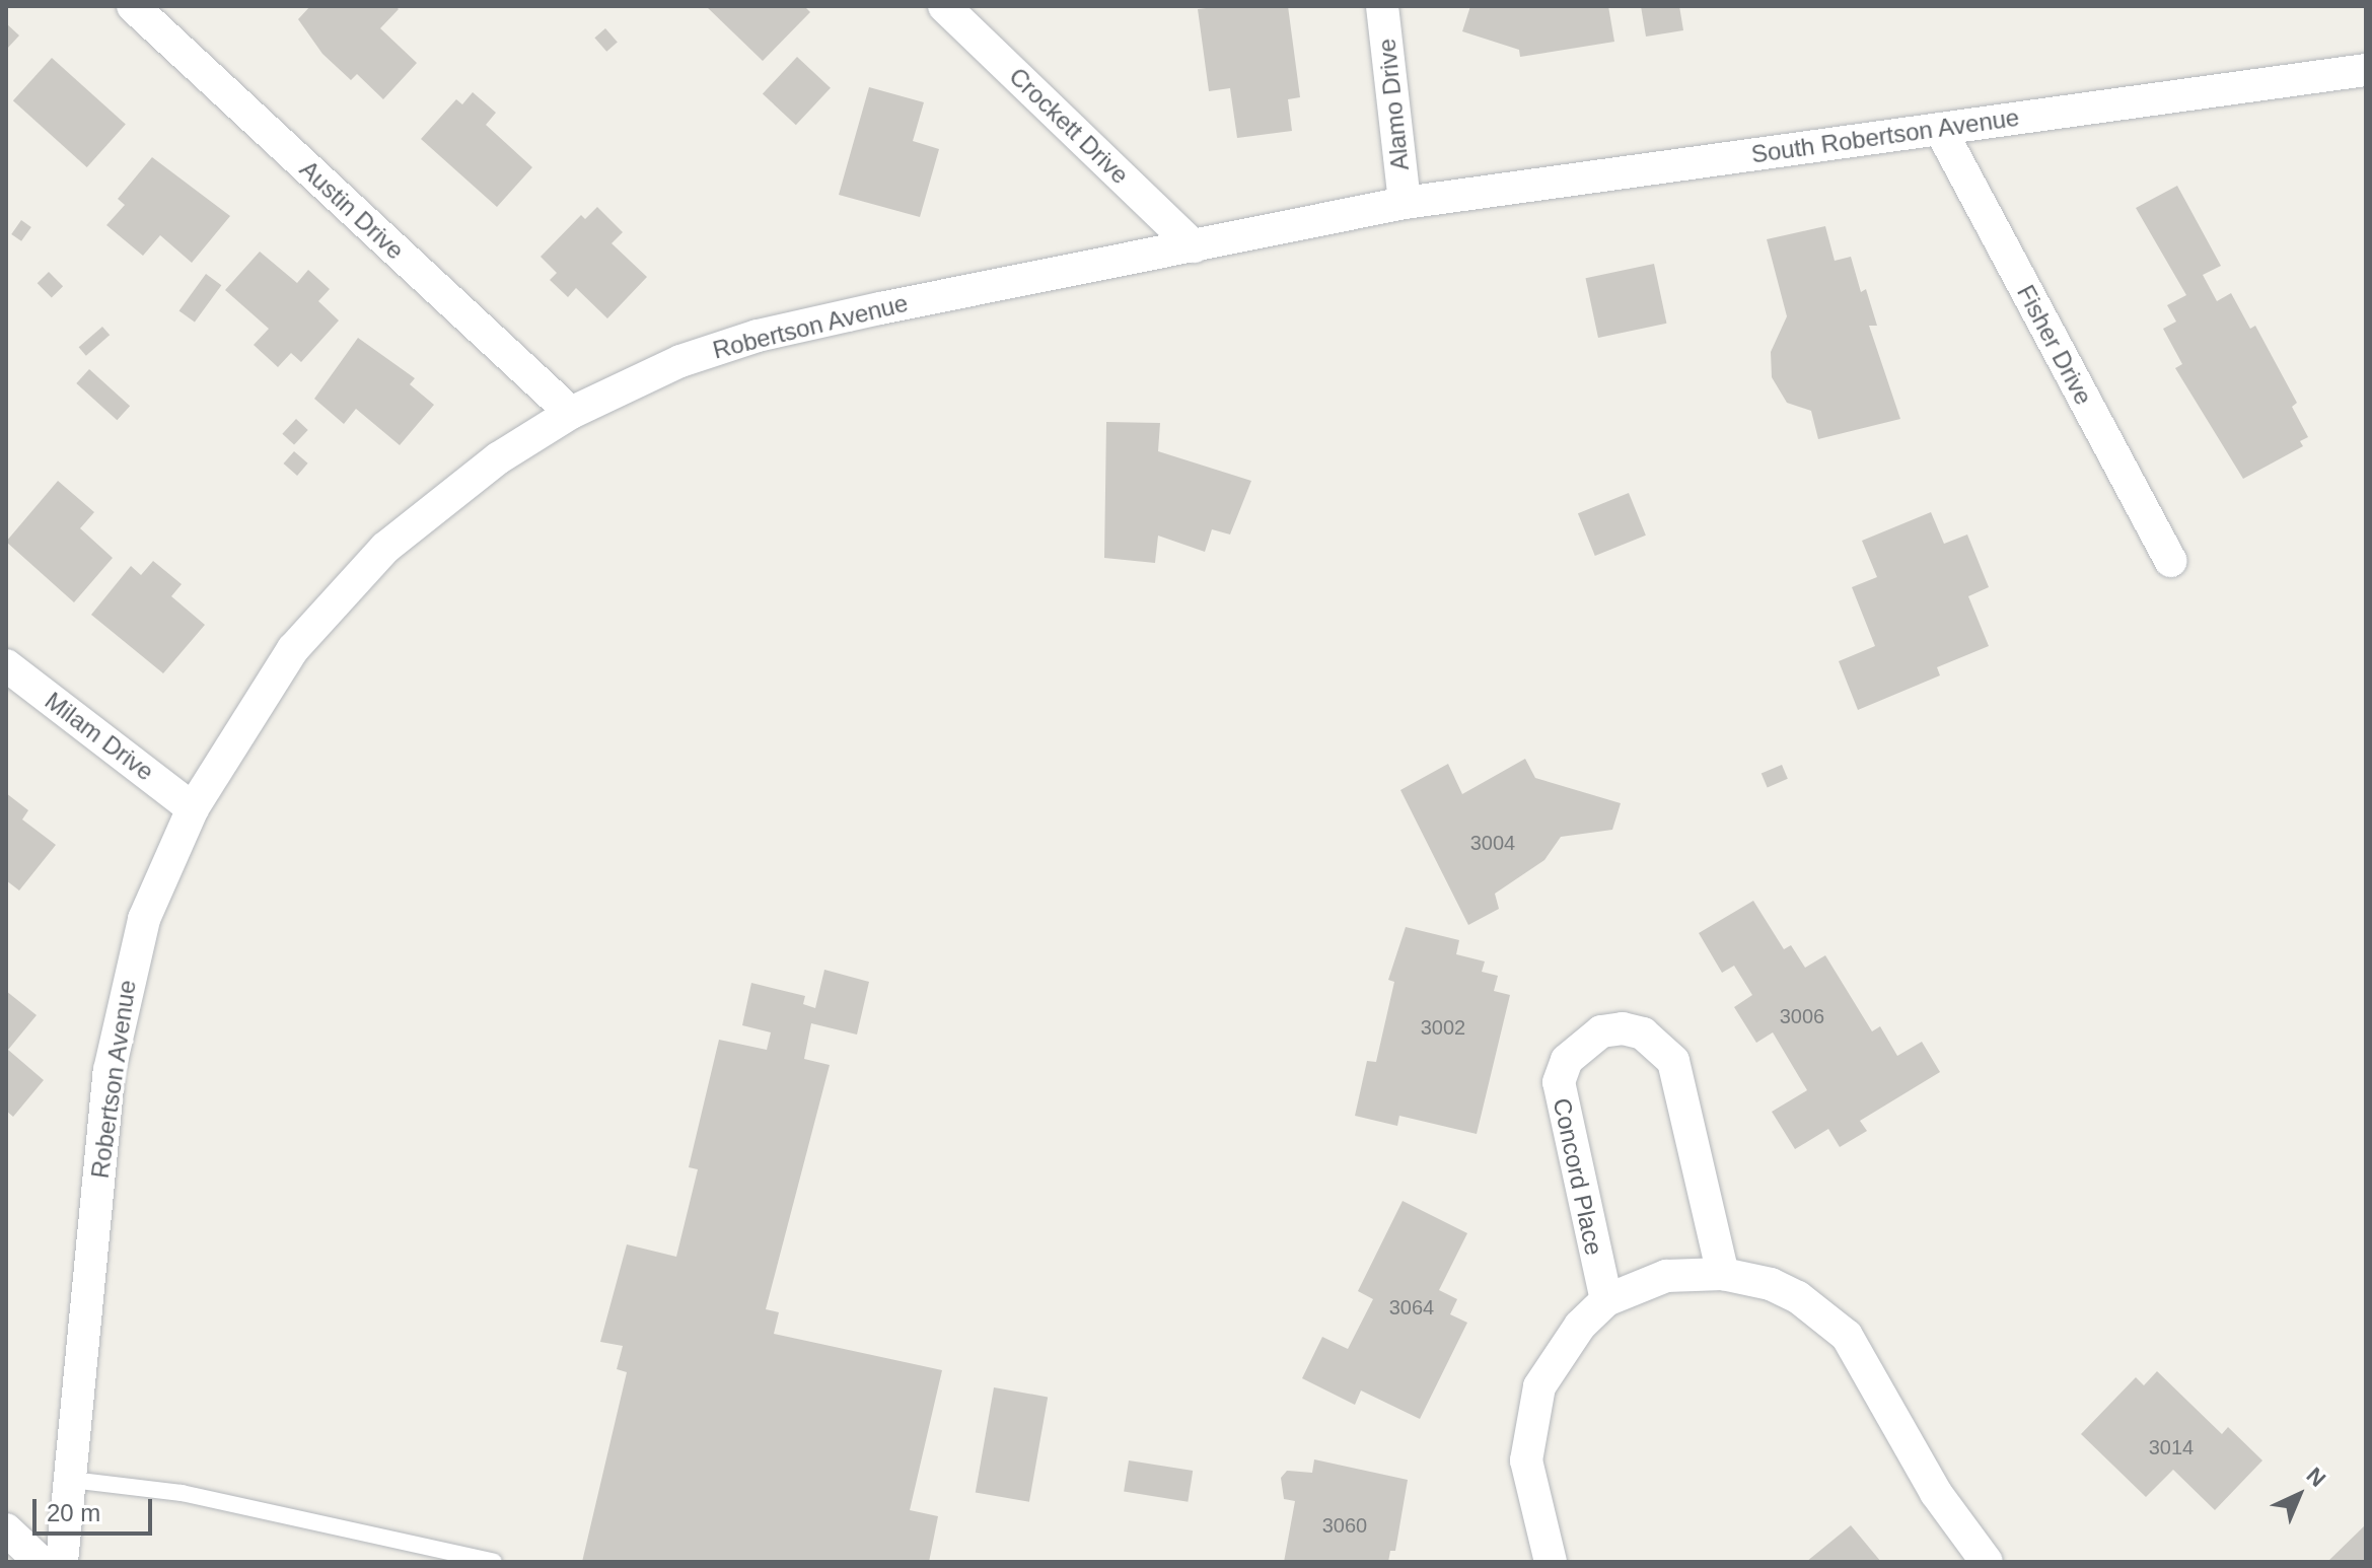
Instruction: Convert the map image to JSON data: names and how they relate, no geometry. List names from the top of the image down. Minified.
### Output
{"streets":{"street":["Alamo Drive","Crockett Drive","South Robertson Avenue","Austin Drive","Robertson Avenue","Fisher Drive","Milam Drive","Concord Place"]},"crossings":[["Alamo Drive","South Robertson Avenue"],["Alamo Drive","Robertson Avenue"],["Crockett Drive","Robertson Avenue"],["South Robertson Avenue","Robertson Avenue"],["South Robertson Avenue","Fisher Drive"],["Austin Drive","Robertson Avenue"],["Robertson Avenue","Milam Drive"]],"house_numbers":["3004","3006","3002","3064","3014","3060"],"scale_bar":"20 m","north":"top right"}
